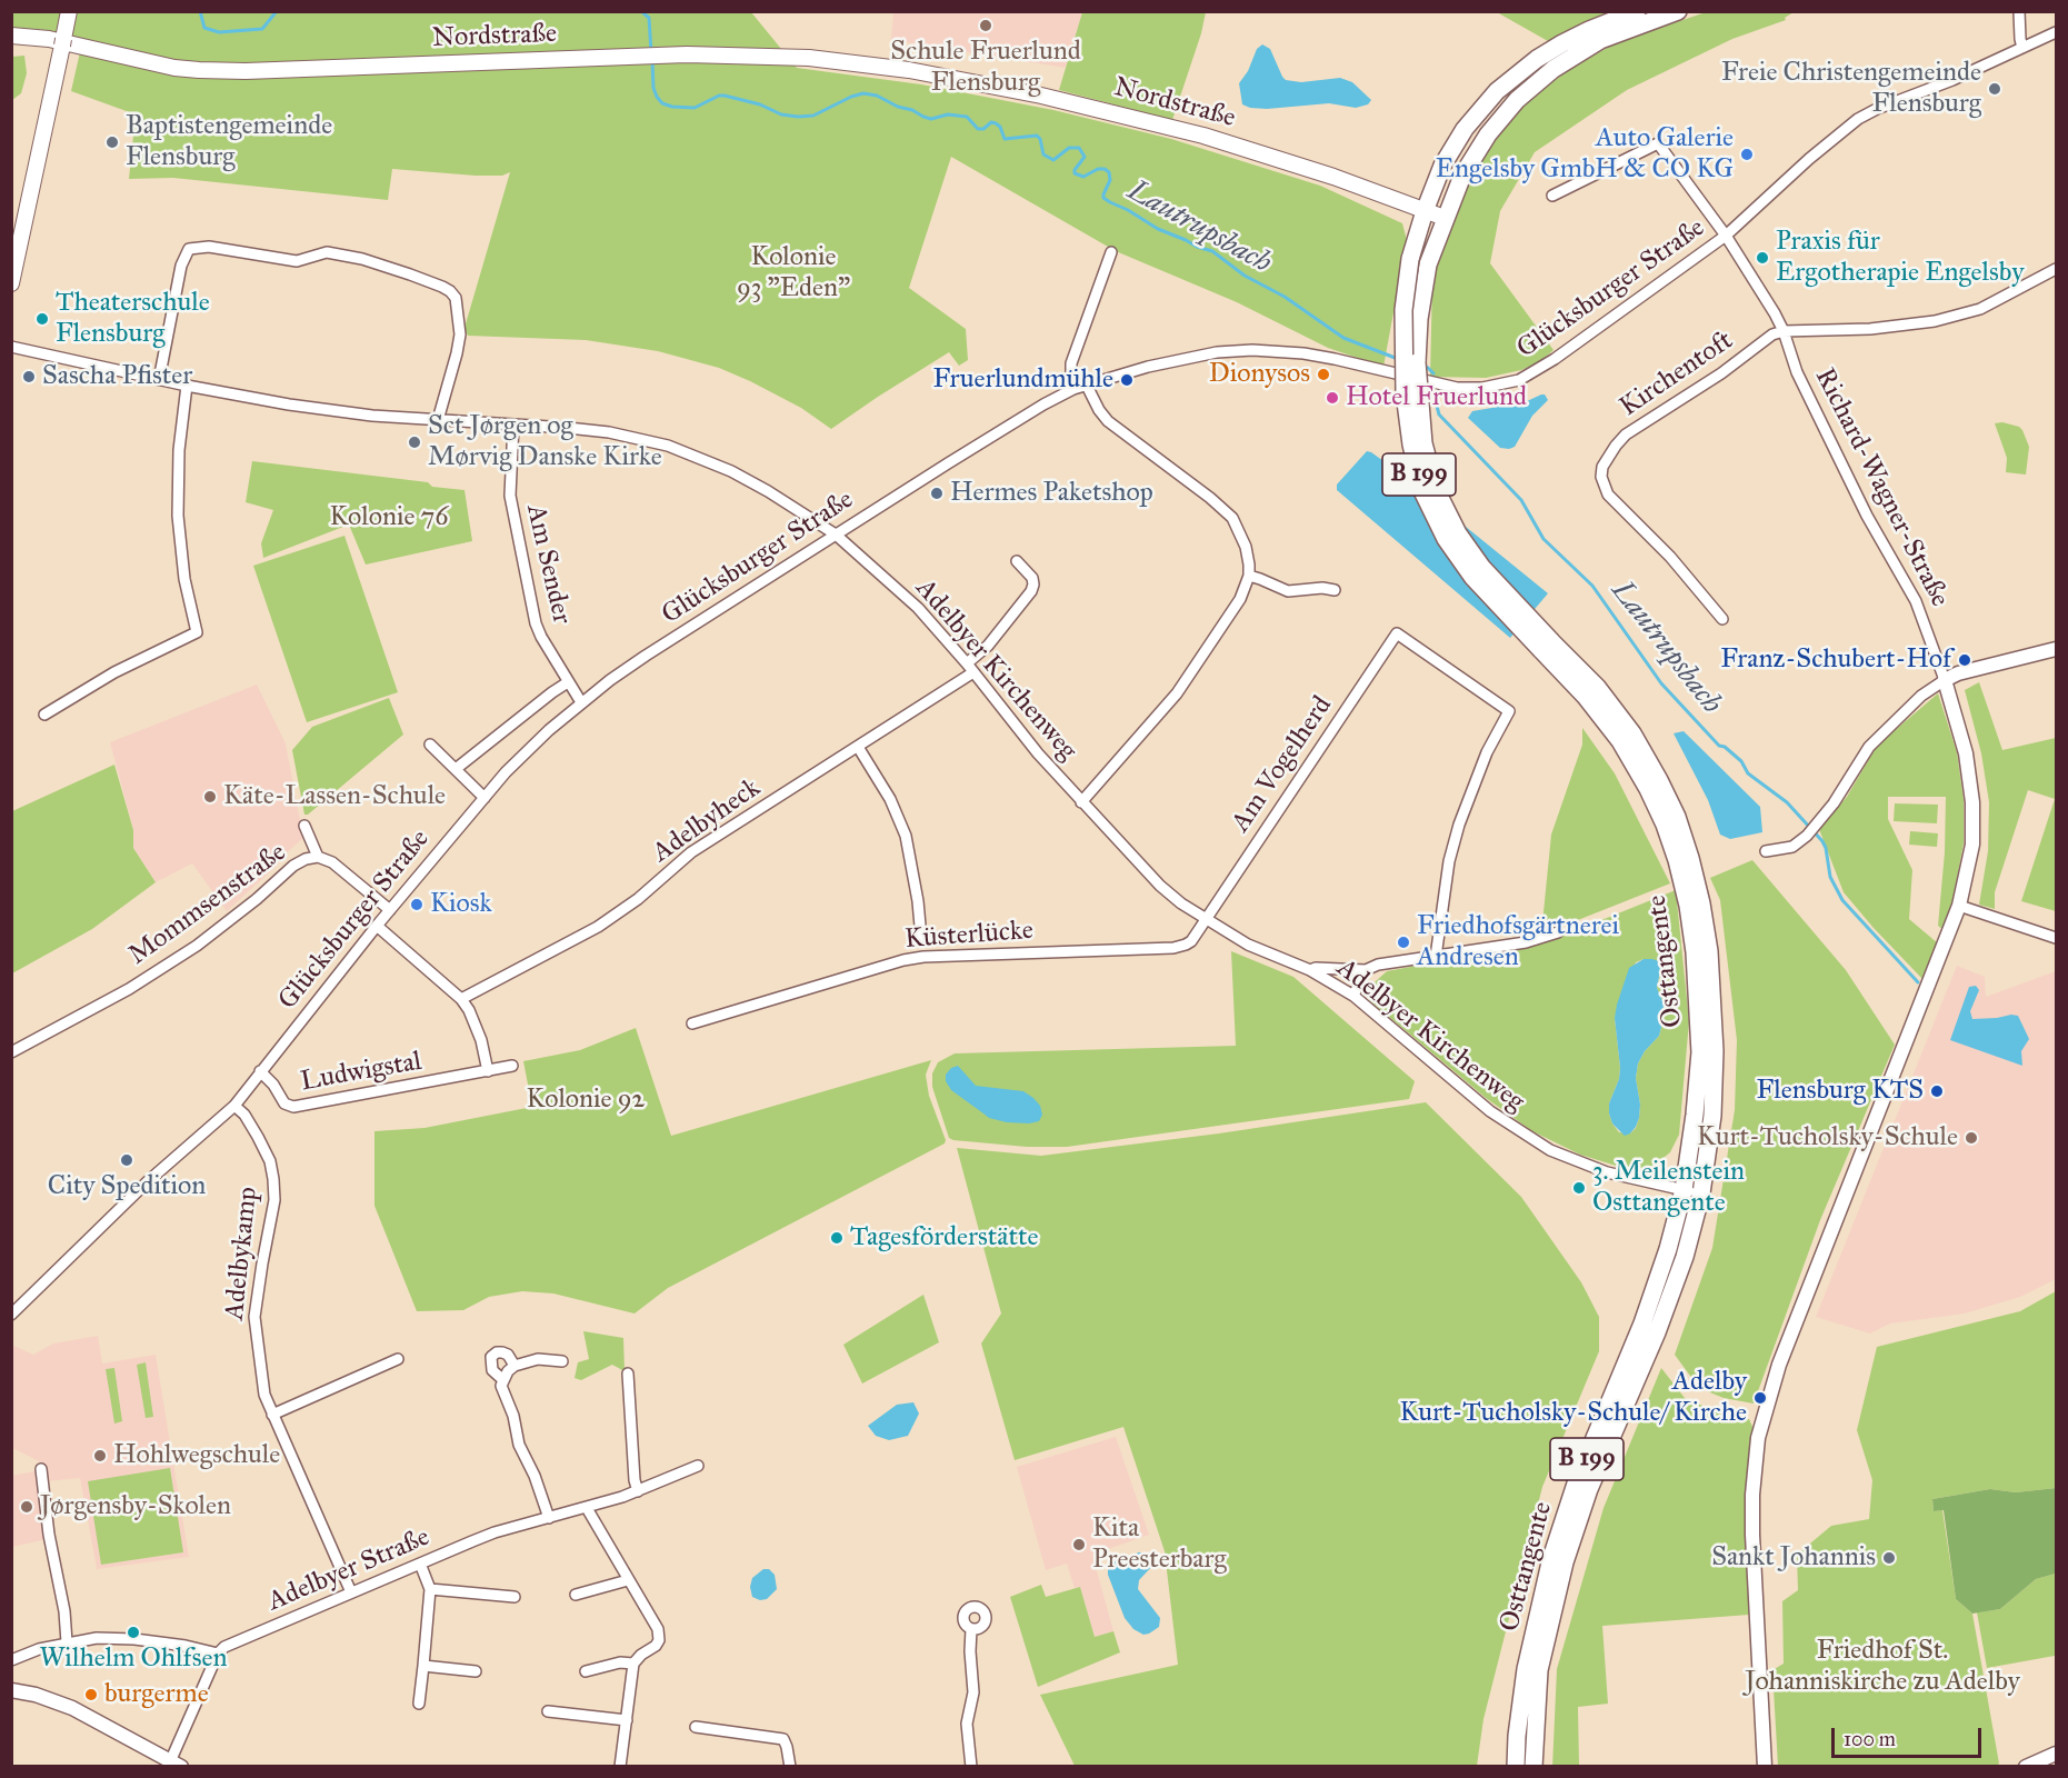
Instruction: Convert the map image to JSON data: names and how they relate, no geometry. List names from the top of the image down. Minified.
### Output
{"streets":{"main road":["Nordstraße","B 199","Osttangente"],"street":["Glücksburger Straße","Kirchentoft","Richard-Wagner-Straße","Am Sender","Adelbyer Kirchenweg","Am Vogelherd","Adelbyheck","Mommsenstraße","Küsterlücke","Ludwigstal","Adelbykamp","Adelbyer Straße"]},"crossings":[["Nordstraße","B 199"],["Nordstraße","Osttangente"],["Glücksburger Straße","Richard-Wagner-Straße"],["Glücksburger Straße","Am Sender"],["Glücksburger Straße","Adelbyer Kirchenweg"],["Glücksburger Straße","Mommsenstraße"],["Glücksburger Straße","Ludwigstal"],["Glücksburger Straße","Adelbykamp"],["Kirchentoft","Richard-Wagner-Straße"],["B 199","Osttangente"],["Am Sender","Adelbyer Kirchenweg"],["Adelbyer Kirchenweg","Am Vogelherd"],["Adelbyer Kirchenweg","Adelbyheck"],["Adelbyer Kirchenweg","Küsterlücke"],["Adelbyer Kirchenweg","Osttangente"],["Am Vogelherd","Küsterlücke"],["Adelbykamp","Adelbyer Straße"]],"water":["Lautrupsbach"],"parks":["Kolonie 93 \"Eden\"","Kolonie 76","Kolonie 92","Friedhof St. Johanniskirche zu Adelby"],"places":["Schule Fruerlund Flensburg","Freie Christengemeinde Flensburg","Baptistengemeinde Flensburg","Auto Galerie Engelsby GmbH & CO KG","Praxis für Ergotherapie Engelsby","Theaterschule Flensburg","Dionysos","Sascha Pfister","Fruerlundmühle","Hotel Fruerlund","Sct Jørgen og Mørvig Danske Kirke","Hermes Paketshop","Franz-Schubert-Hof","Käte-Lassen-Schule","Kiosk","Friedhofsgärtnerei Andresen","Flensburg KTS","Kurt-Tucholsky-Schule","City Spedition","3. Meilenstein Osttangente","Tagesförderstätte","Adelby Kurt-Tucholsky-Schule/ Kirche","Hohlwegschule","Jørgensby-Skolen","Kita Preesterbarg","Sankt Johannis","Wilhelm Ohlfsen","burgerme"],"scale_bar":"100 m"}
